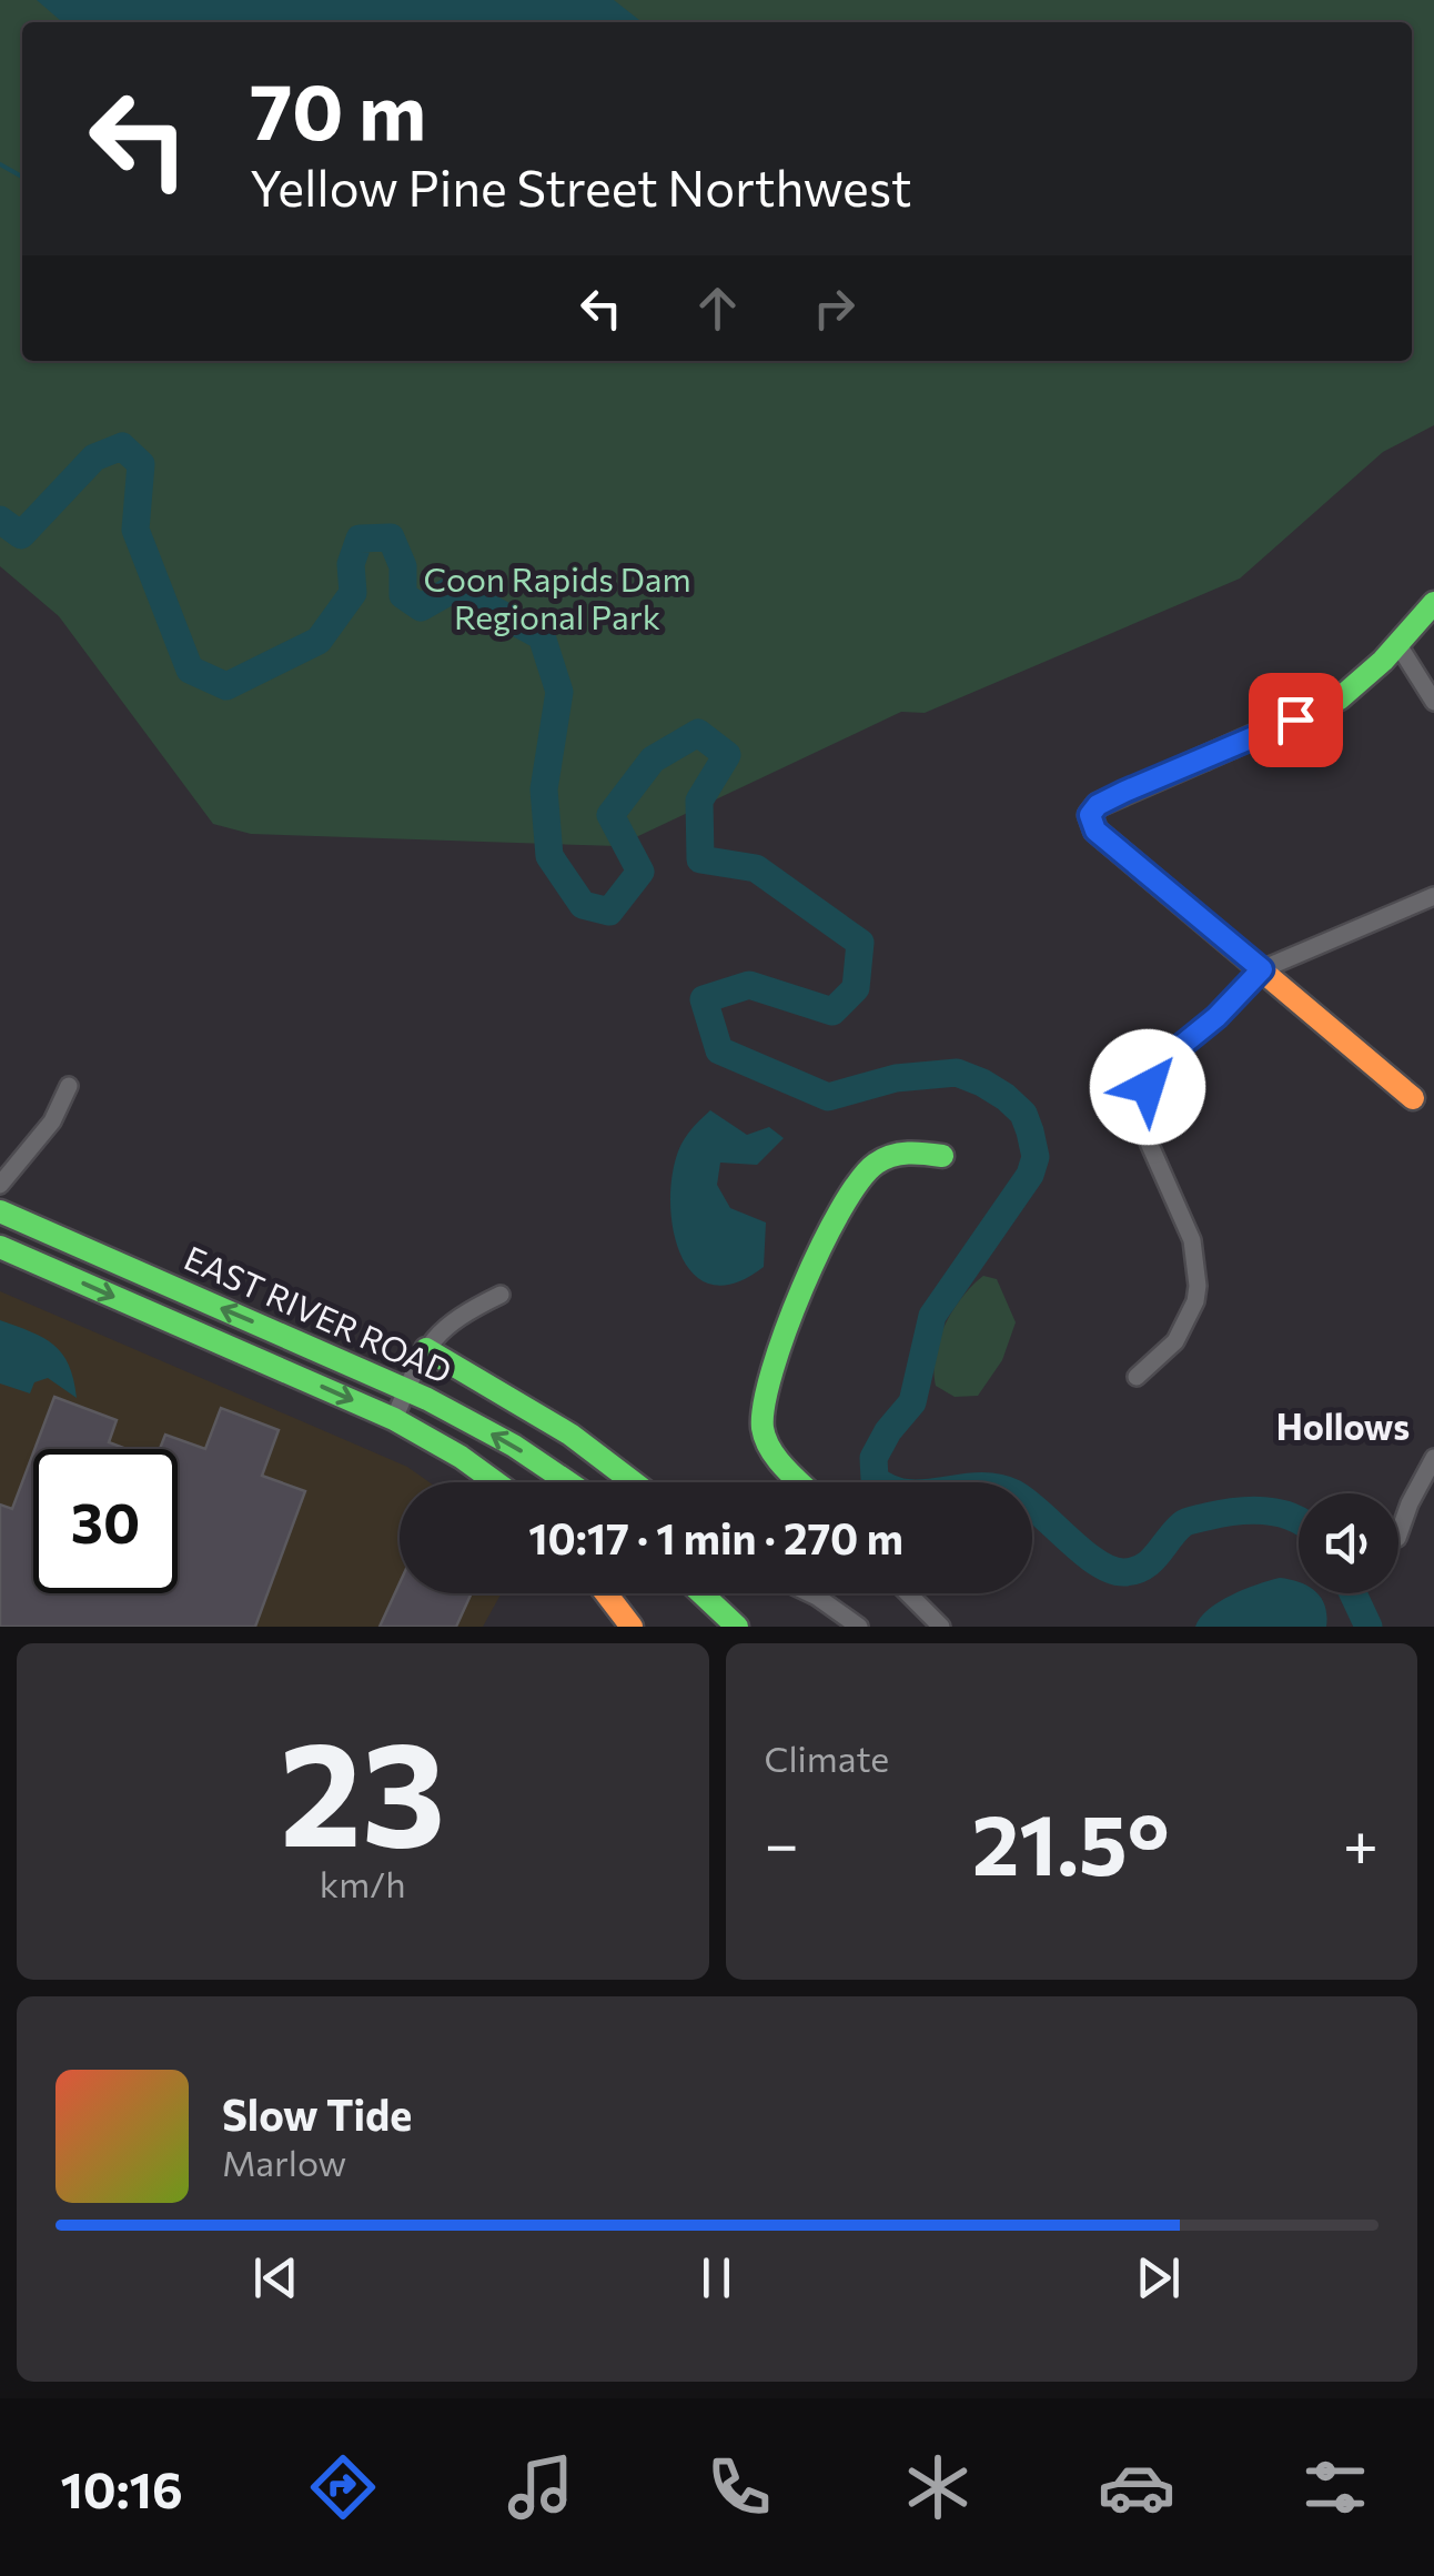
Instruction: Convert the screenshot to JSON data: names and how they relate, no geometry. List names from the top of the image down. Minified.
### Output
{"streets":{"street":["EAST RIVER ROAD"]},"districts":["Hollows"],"parks":["Coon Rapids Dam Regional Park"],"page":{"turn":["70 m","Yellow Pine Street Northwest"],"limit":"30","trip":"10:17 · 1 min · 270 m","tile":[["23","km/h"],"Climate"],"heat":["−","21.5°","+"],"song":["Slow Tide","Marlow"],"tabs":"10:16"}}
